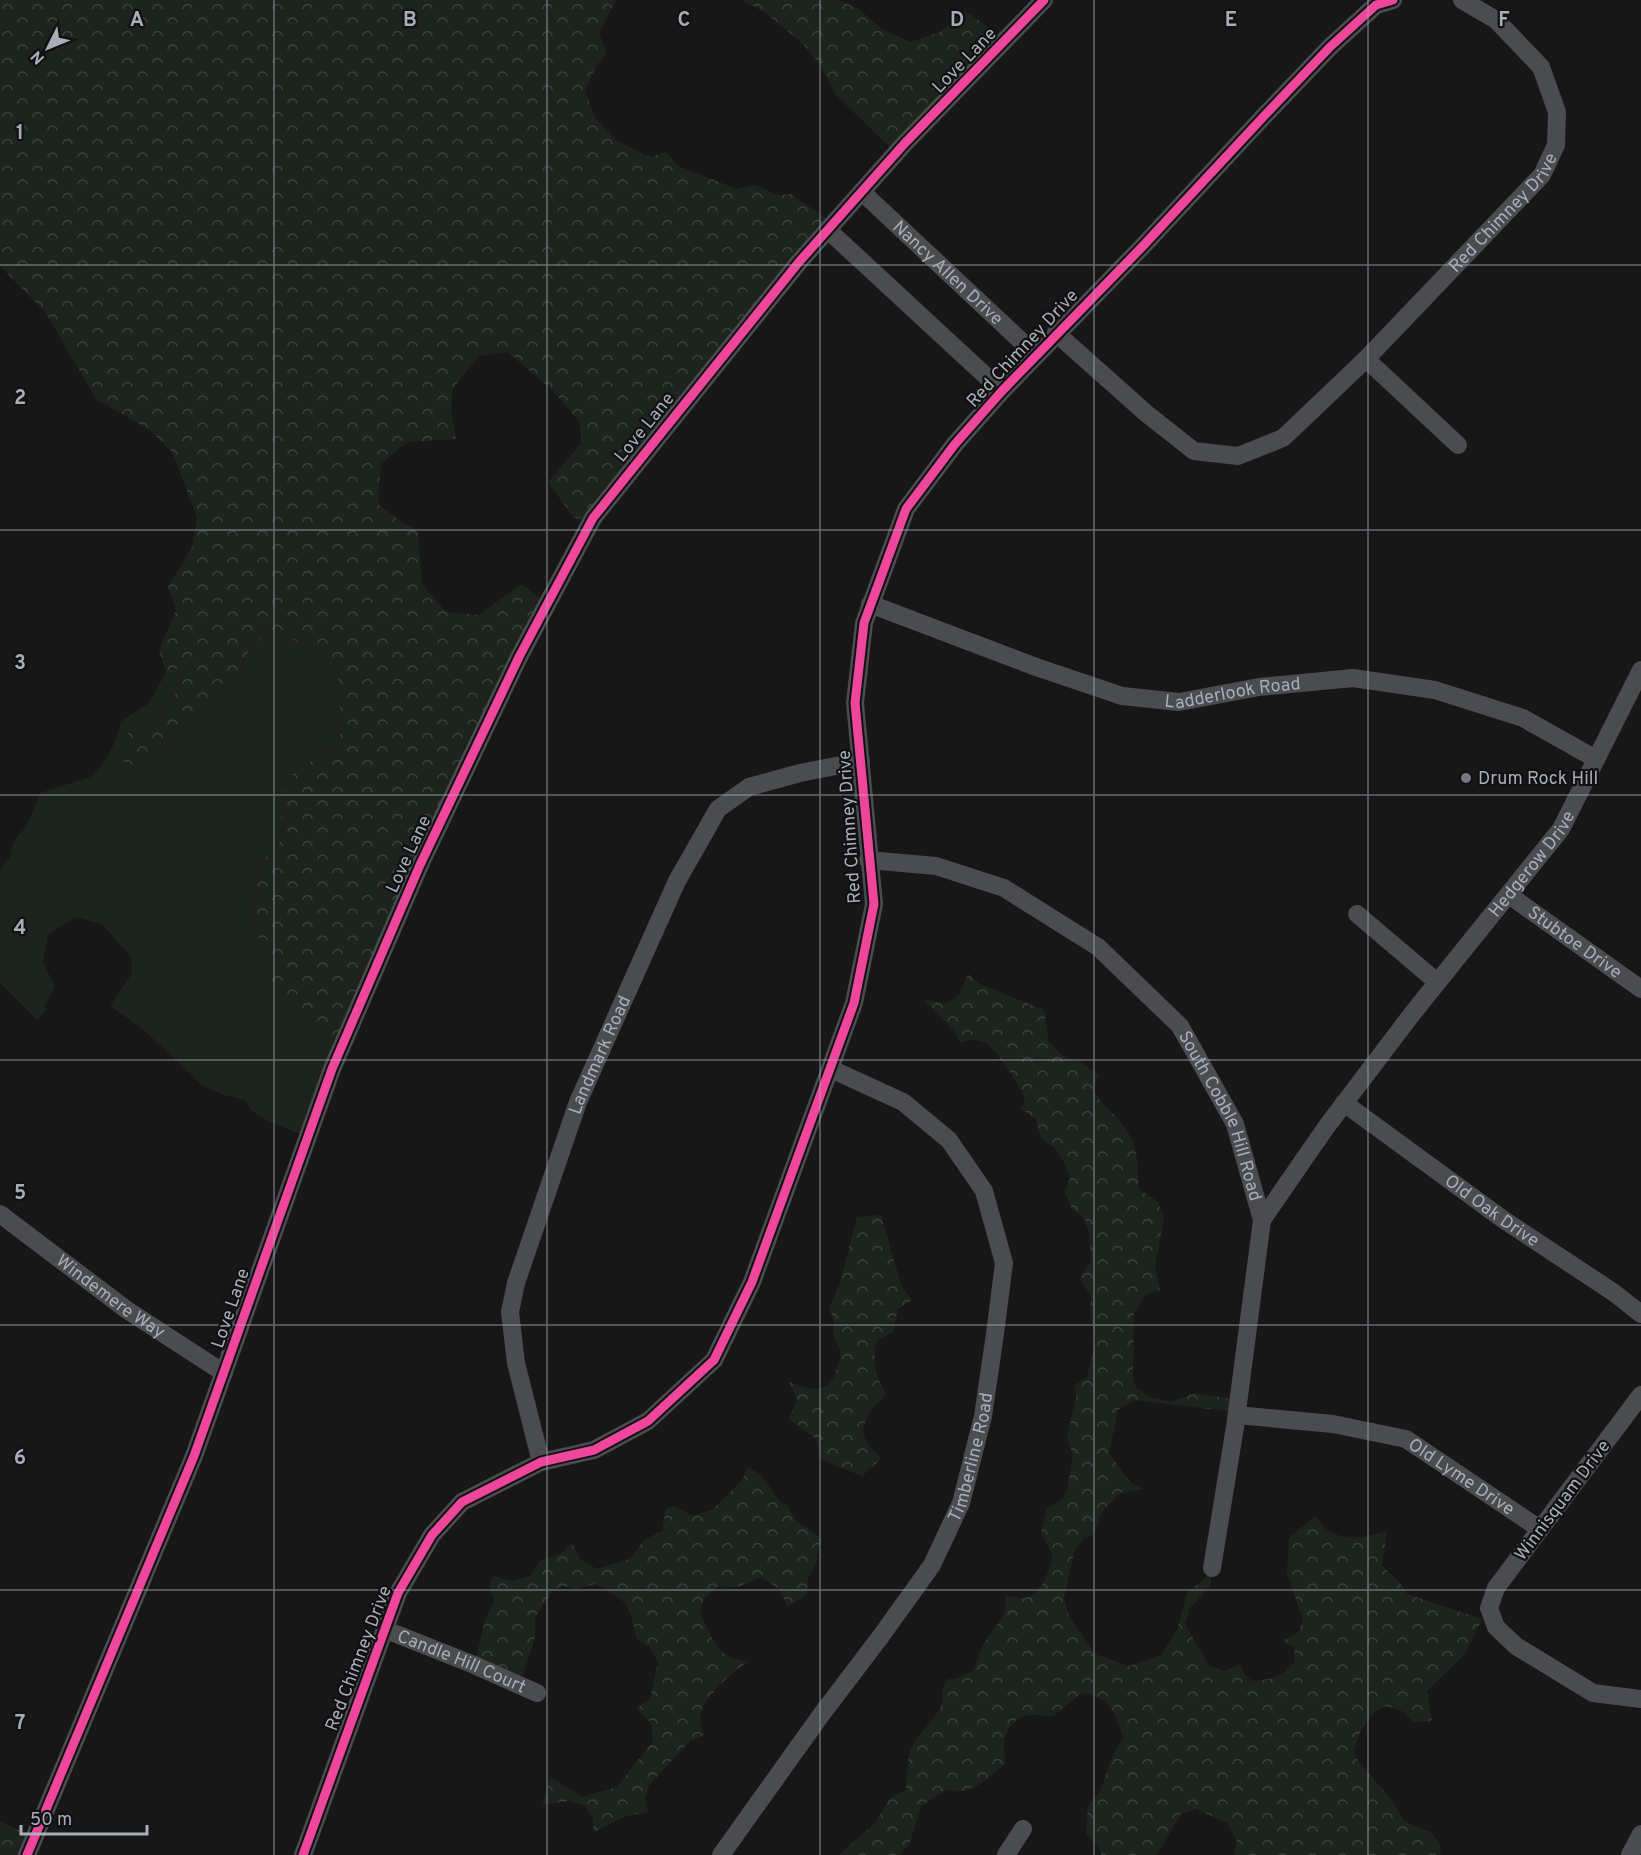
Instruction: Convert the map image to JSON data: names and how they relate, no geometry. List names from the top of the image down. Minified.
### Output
{"streets":{"street":["Love Lane","Red Chimney Drive","Nancy Allen Drive","Ladderlook Road","Hedgerow Drive","Stubtoe Drive","Landmark Road","South Cobble Hill Road","Old Oak Drive","Windemere Way","Timberline Road","Old Lyme Drive","Winnisquam Drive","Candle Hill Court"]},"crossings":[["Love Lane","Nancy Allen Drive"],["Love Lane","Windemere Way"],["Red Chimney Drive","Nancy Allen Drive"],["Red Chimney Drive","Ladderlook Road"],["Red Chimney Drive","Landmark Road"],["Red Chimney Drive","South Cobble Hill Road"],["Red Chimney Drive","Timberline Road"],["Red Chimney Drive","Candle Hill Court"],["Ladderlook Road","Hedgerow Drive"],["Hedgerow Drive","Stubtoe Drive"],["Hedgerow Drive","South Cobble Hill Road"],["Hedgerow Drive","Old Oak Drive"],["South Cobble Hill Road","Old Lyme Drive"],["Old Lyme Drive","Winnisquam Drive"]],"places":["Drum Rock Hill"],"scale_bar":"50 m","north":"bottom left","grid":{"columns":["A","B","C","D","E","F"],"rows":["1","2","3","4","5","6","7"]}}
